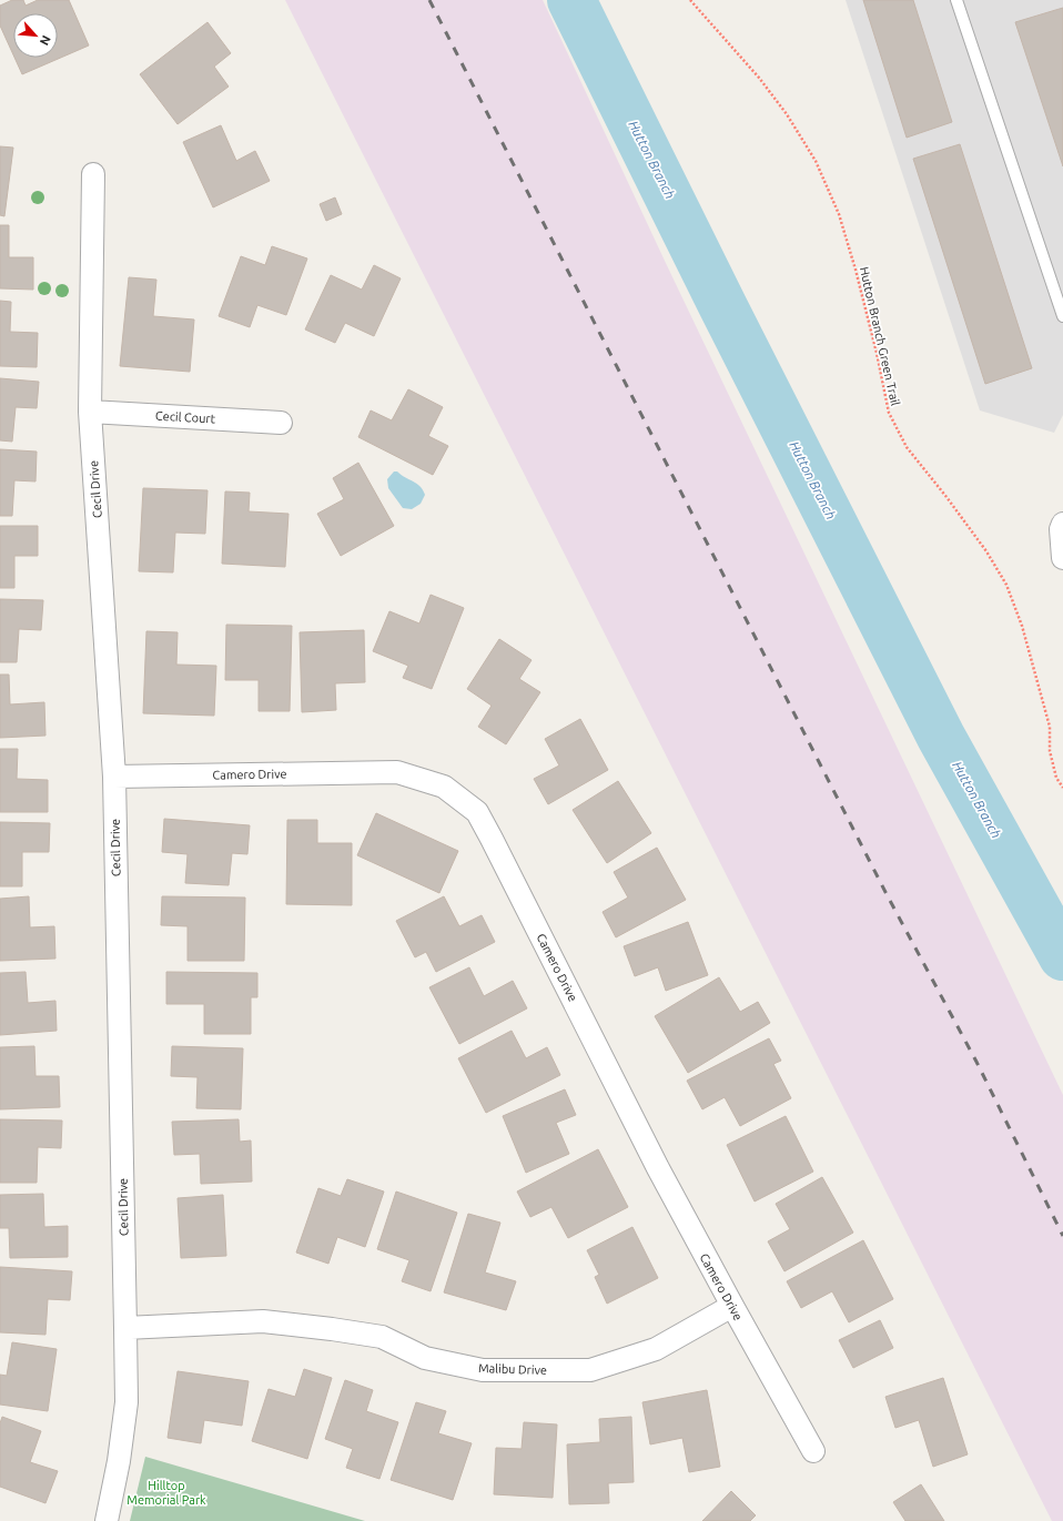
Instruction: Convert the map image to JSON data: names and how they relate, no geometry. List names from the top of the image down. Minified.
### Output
{"streets":{"street":["Cecil Court","Cecil Drive","Camero Drive","Malibu Drive"],"path":["Hutton Branch Green Trail"]},"crossings":[["Cecil Court","Cecil Drive"],["Cecil Drive","Camero Drive"],["Cecil Drive","Malibu Drive"],["Camero Drive","Malibu Drive"]],"water":["Hutton Branch"],"parks":["Hilltop Memorial Park"],"north":"bottom right"}
